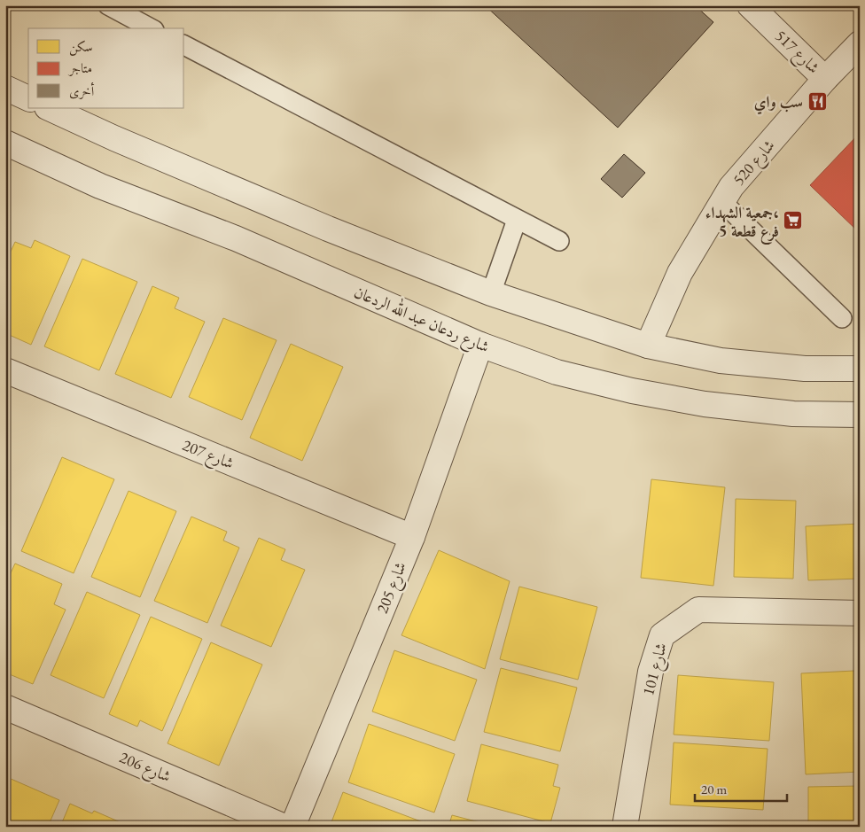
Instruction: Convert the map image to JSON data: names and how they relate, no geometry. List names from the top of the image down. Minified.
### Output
{"streets":{"street":["شارع 517","شارع 520","شارع ردعان عبد الله الردعان","شارع 207","شارع 205","شارع 101","شارع 206"]},"crossings":[["شارع 517","شارع 520"],["شارع ردعان عبد الله الردعان","شارع 205"],["شارع 207","شارع 205"]],"places":{"restaurant":["سب واي"],"supermarket":["جمعية الشهداء، فرع قطعة 5"]},"legend":["سكن","متاجر","أخرى"],"scale_bar":"20 m"}
